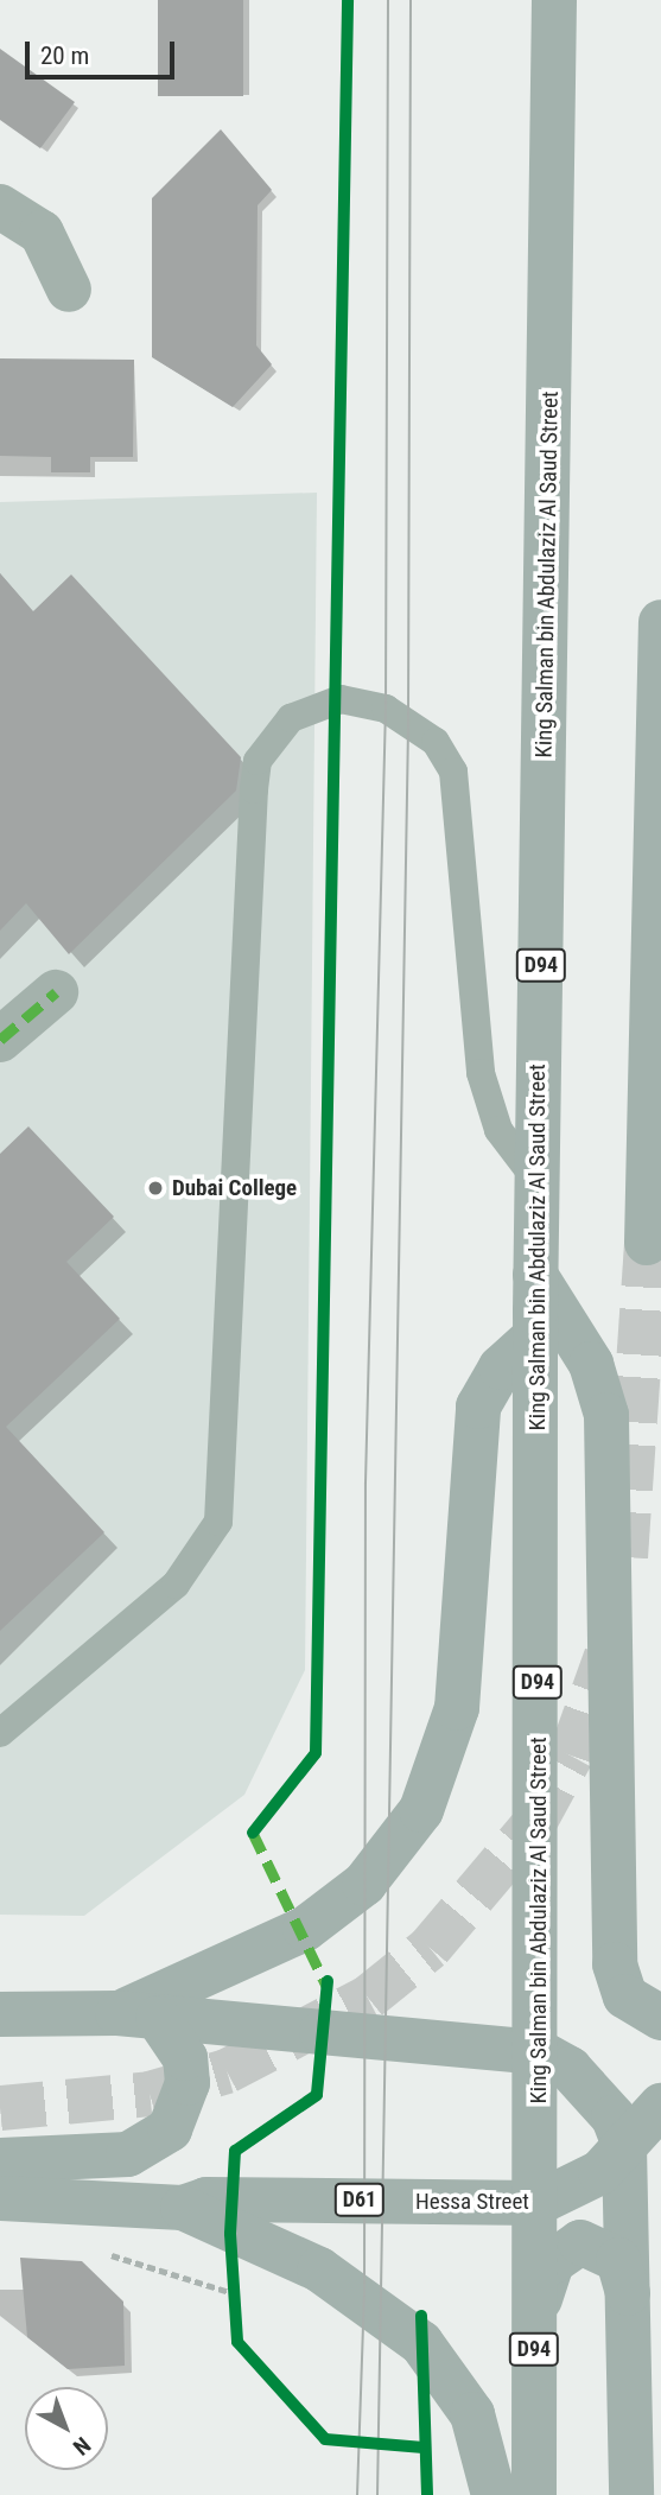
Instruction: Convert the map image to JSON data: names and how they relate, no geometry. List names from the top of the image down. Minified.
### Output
{"streets":{"main road":["King Salman bin Abdulaziz Al Saud Street","D94","D61","Hessa Street"]},"crossings":[["King Salman bin Abdulaziz Al Saud Street","Hessa Street"]],"places":["Dubai College"],"scale_bar":"20 m","north":"bottom right"}
